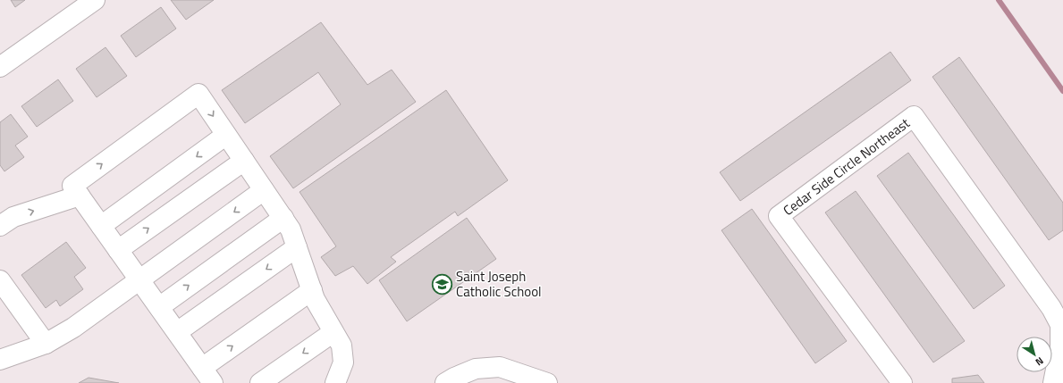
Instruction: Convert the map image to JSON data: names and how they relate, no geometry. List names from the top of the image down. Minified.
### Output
{"streets":{"street":["Cedar Side Circle Northeast"]},"places":{"school or university":["Saint Joseph Catholic School"]},"north":"bottom right"}
